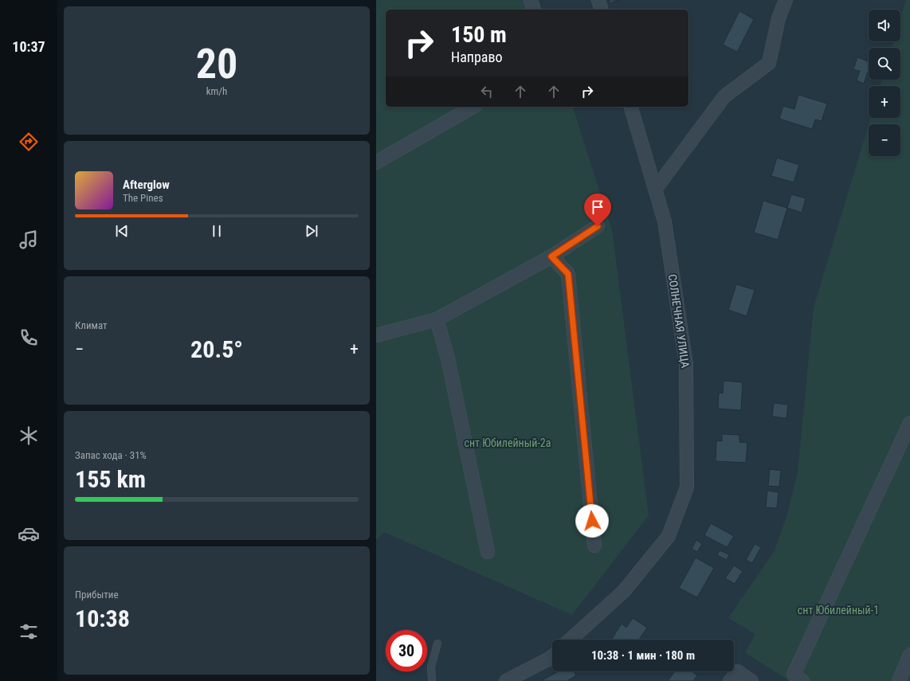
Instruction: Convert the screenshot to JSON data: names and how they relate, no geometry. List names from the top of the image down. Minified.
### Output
{"streets":{"street":["СОЛНЕЧНАЯ УЛИЦА"]},"parks":["снт Юбилейный-2а","снт Юбилейный-1"],"page":{"tabs":"10:37","tile":[["20","km/h"],"Климат",["Запас хода · 31%","155 km"],["Прибытие","10:38"]],"map_buttons":["+","−"],"turn":["150 m","Направо"],"song":["Afterglow","The Pines"],"heat":["−","20.5°","+"],"limit":"30","trip":"10:38 · 1 мин · 180 m"}}
